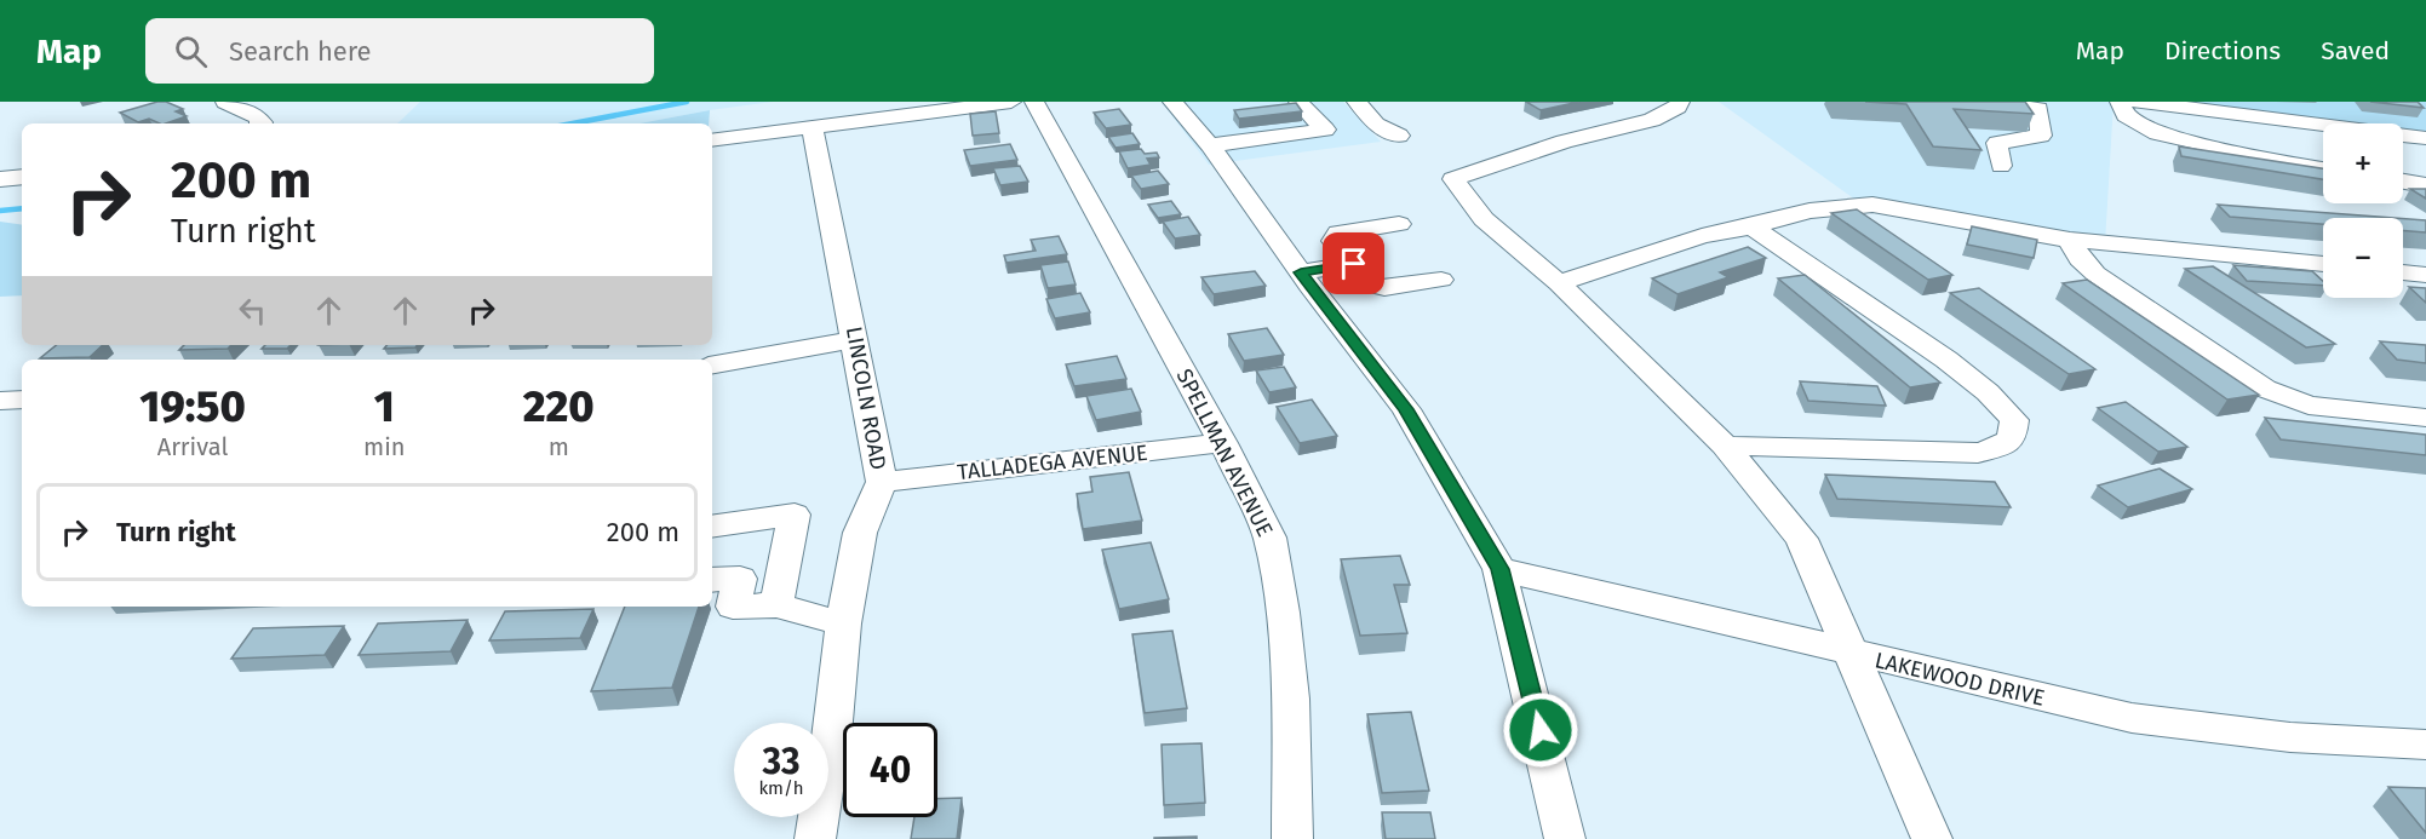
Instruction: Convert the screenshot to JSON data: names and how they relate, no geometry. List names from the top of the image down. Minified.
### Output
{"streets":{"street":["LINCOLN ROAD","SPELLMAN AVENUE","TALLADEGA AVENUE","LAKEWOOD DRIVE"]},"crossings":[["LINCOLN ROAD","TALLADEGA AVENUE"],["SPELLMAN AVENUE","TALLADEGA AVENUE"]],"page":{"header":"Map","search":"Search here","nav":["Map","Directions","Saved"],"map_buttons":["+","−"],"turn":["200 m","Turn right"],"eta":["19:50","Arrival","1","min","220","m"],"list":[{"name":"Turn right","value":"200 m"}],"speed":"33 km/h","limit":"40"}}
